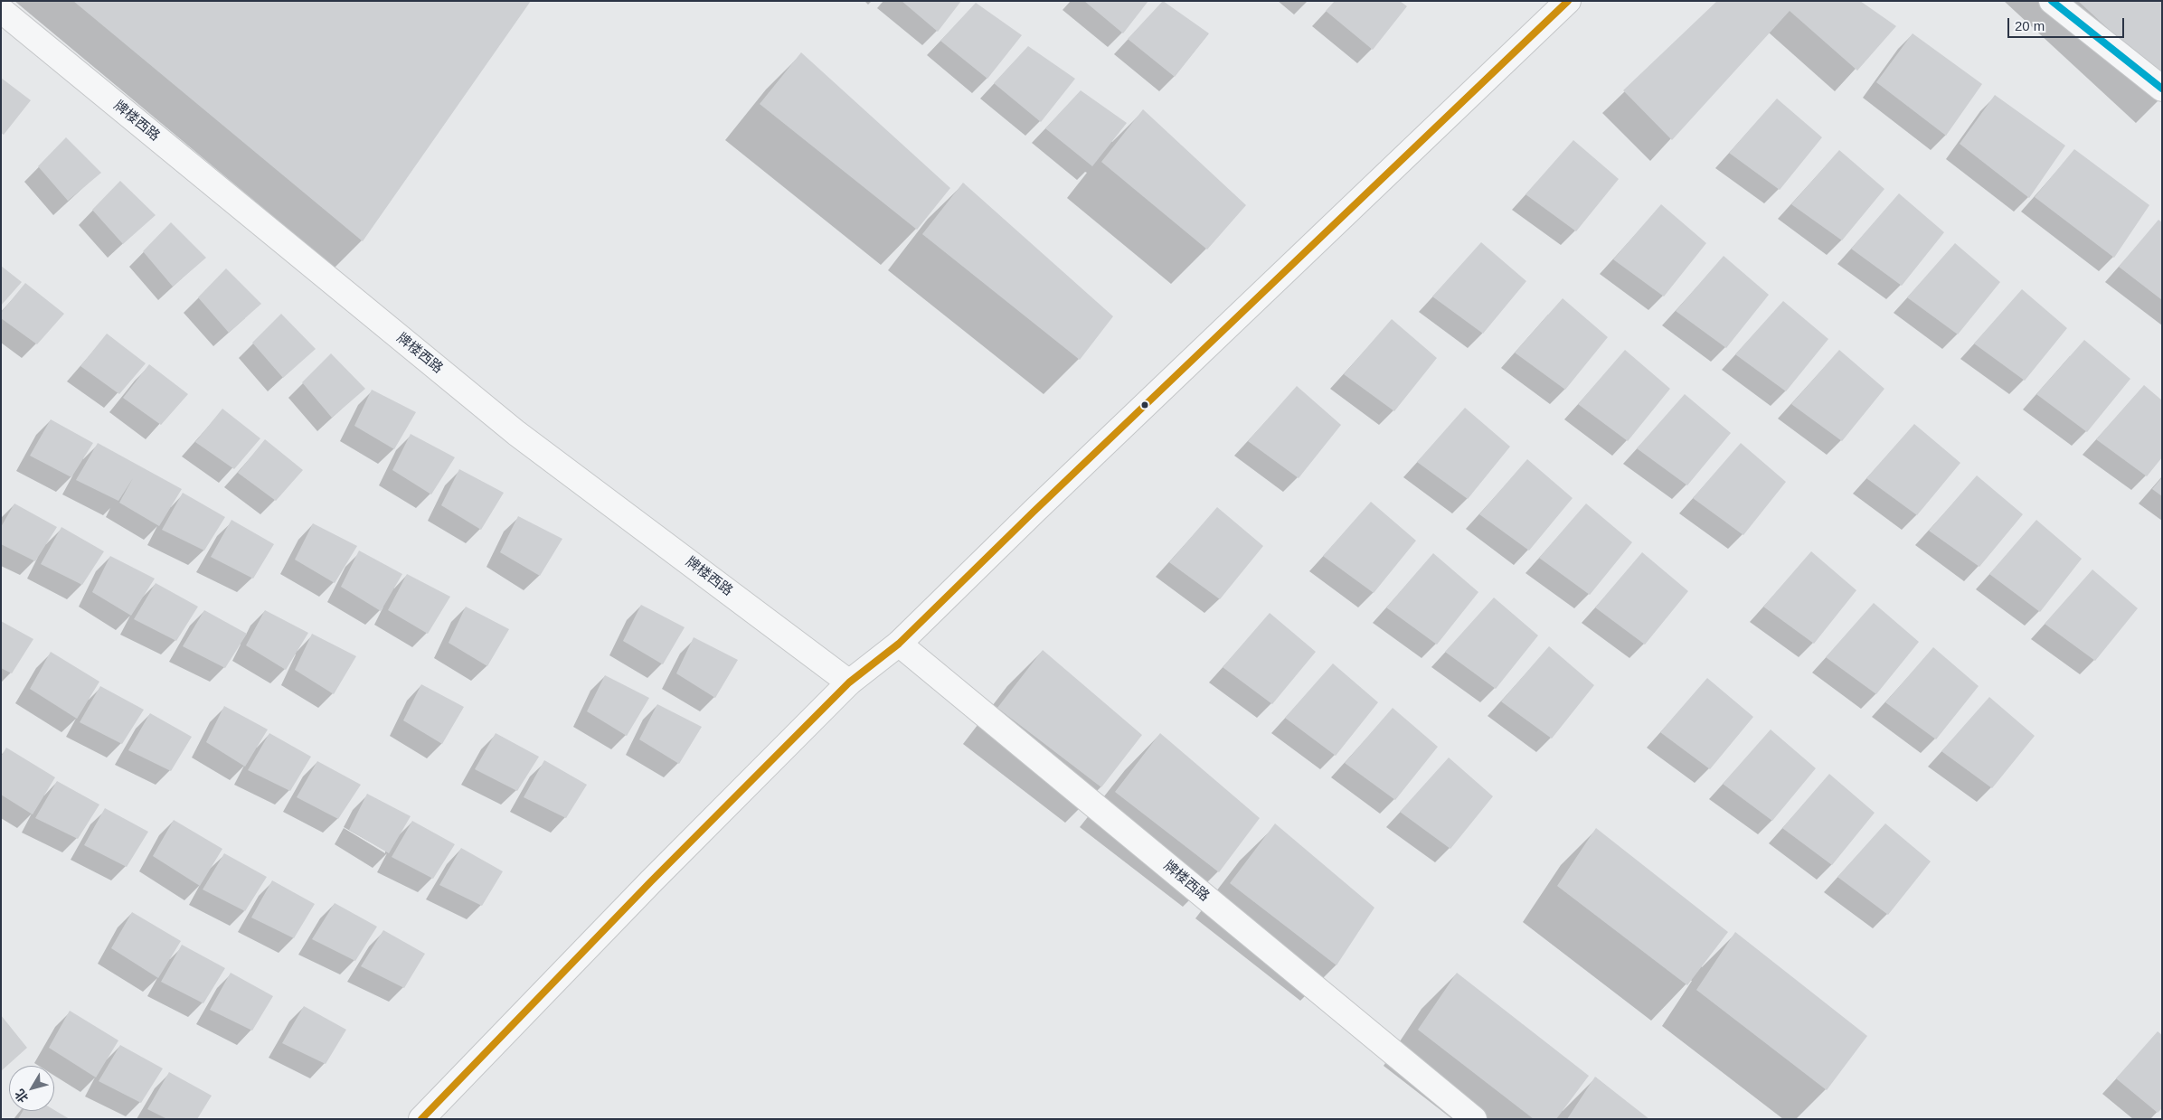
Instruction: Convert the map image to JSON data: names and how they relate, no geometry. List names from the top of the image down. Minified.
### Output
{"streets":{"street":["牌楼西路"]},"scale_bar":"20 m","north":"bottom left"}
